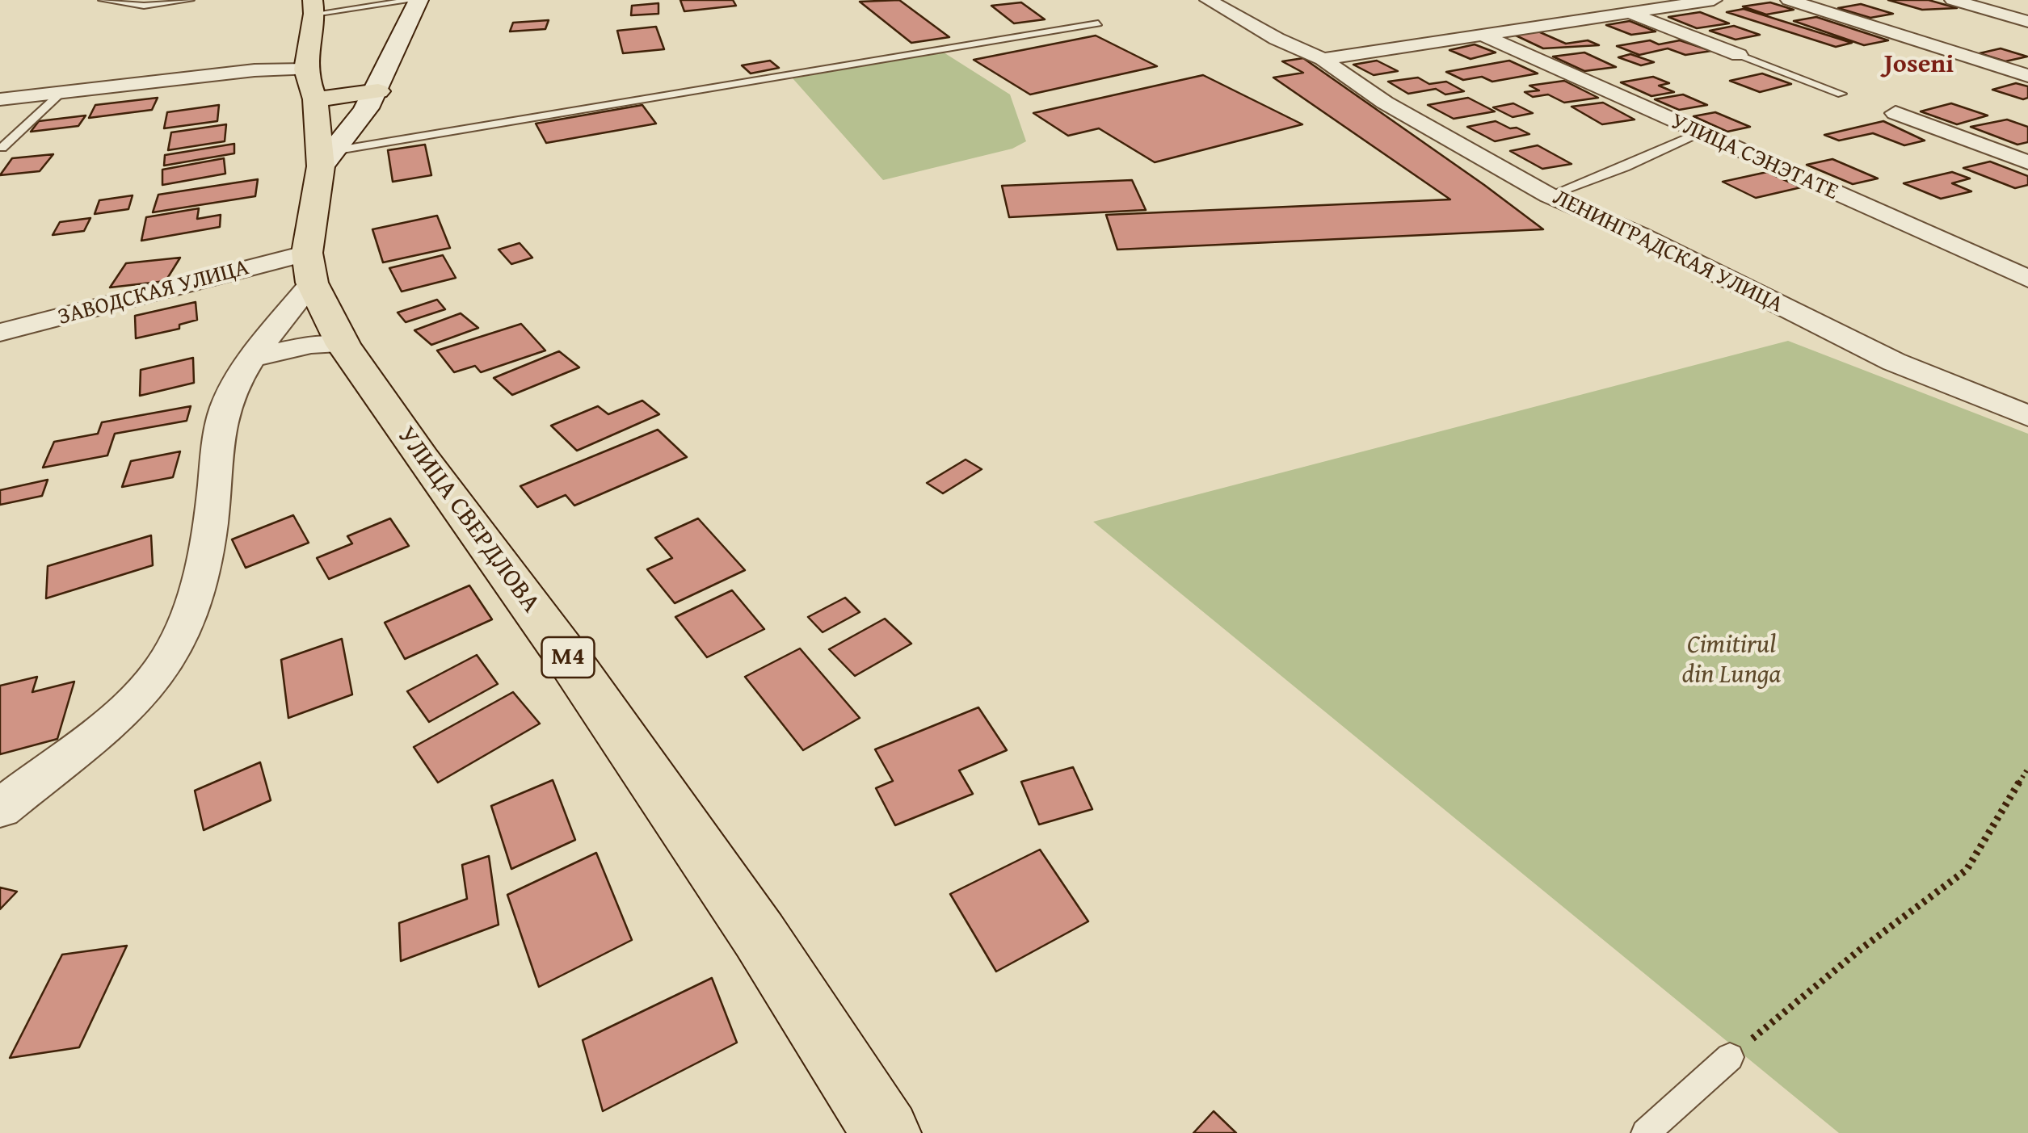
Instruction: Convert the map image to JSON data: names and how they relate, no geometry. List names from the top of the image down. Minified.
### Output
{"streets":{"highway":["УЛИЦА СВЕРДЛОВА","M4"],"street":["УЛИЦА СЭНЭТАТЕ","ЛЕНИНГРАДСКАЯ УЛИЦА","ЗАВОДСКАЯ УЛИЦА"]},"crossings":[["ЗАВОДСКАЯ УЛИЦА","УЛИЦА СВЕРДЛОВА"]],"districts":["Joseni"],"parks":["Cimitirul din Lunga"]}
